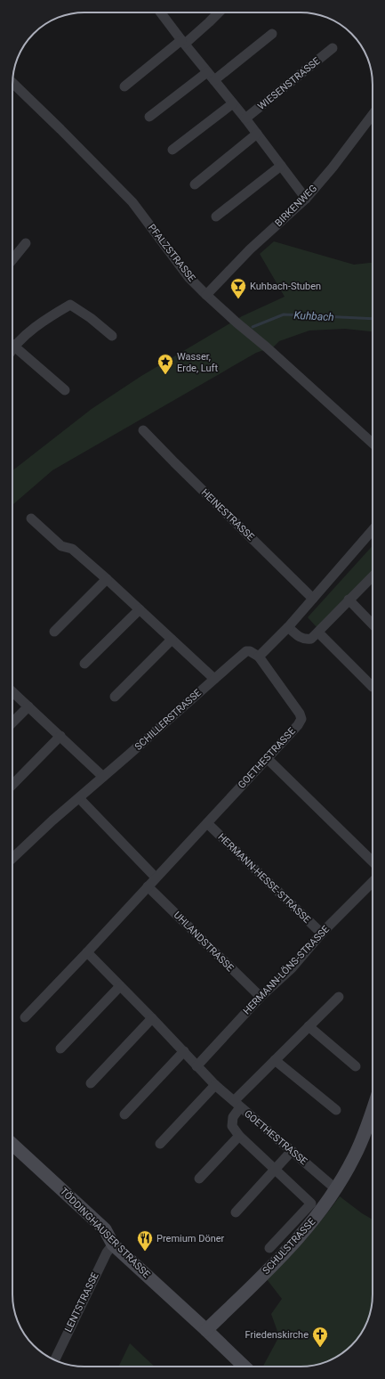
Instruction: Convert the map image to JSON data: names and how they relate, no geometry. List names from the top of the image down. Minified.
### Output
{"streets":{"main road":["TÖDDINGHAUSER STRASSE","SCHULSTRASSE"],"street":["WIESENSTRASSE","BIRKENWEG","PFALZSTRASSE","HEINESTRASSE","SCHILLERSTRASSE","GOETHESTRASSE","HERMANN-HESSE-STRASSE","UHLANDSTRASSE","HERMANN-LÖNS-STRASSE","LENTSTRASSE"]},"crossings":[["BIRKENWEG","PFALZSTRASSE"],["SCHILLERSTRASSE","GOETHESTRASSE"],["GOETHESTRASSE","HERMANN-HESSE-STRASSE"],["GOETHESTRASSE","UHLANDSTRASSE"],["GOETHESTRASSE","HERMANN-LÖNS-STRASSE"],["GOETHESTRASSE","SCHULSTRASSE"],["HERMANN-HESSE-STRASSE","HERMANN-LÖNS-STRASSE"],["UHLANDSTRASSE","HERMANN-LÖNS-STRASSE"],["TÖDDINGHAUSER STRASSE","SCHULSTRASSE"],["TÖDDINGHAUSER STRASSE","LENTSTRASSE"]],"water":["Kuhbach"],"places":{"bar":["Kuhbach-Stuben"],"place":["Wasser, Erde, Luft"],"restaurant":["Premium Döner"],"church":["Friedenskirche"]}}
